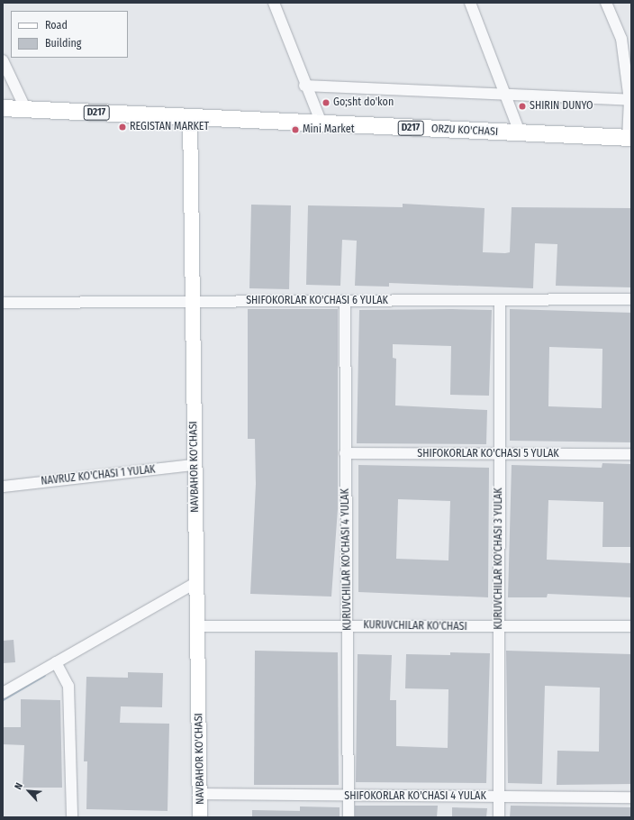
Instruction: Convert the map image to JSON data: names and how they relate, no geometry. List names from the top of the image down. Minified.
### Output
{"streets":{"main road":["D217","ORZU KO'CHASI","NAVBAHOR KO'CHASI"],"street":["SHIFOKORLAR KO'CHASI 6 YULAK","SHIFOKORLAR KO'CHASI 5 YULAK","NAVRUZ KO'CHASI 1 YULAK","KURUVCHILAR KO'CHASI 3 YULAK","KURUVCHILAR KO'CHASI 4 YULAK","KURUVCHILAR KO'CHASI","SHIFOKORLAR KO'CHASI 4 YULAK"]},"crossings":[["D217","ORZU KO'CHASI"],["D217","NAVBAHOR KO'CHASI"],["ORZU KO'CHASI","NAVBAHOR KO'CHASI"],["SHIFOKORLAR KO'CHASI 6 YULAK","NAVBAHOR KO'CHASI"],["SHIFOKORLAR KO'CHASI 6 YULAK","KURUVCHILAR KO'CHASI 3 YULAK"],["SHIFOKORLAR KO'CHASI 6 YULAK","KURUVCHILAR KO'CHASI 4 YULAK"],["SHIFOKORLAR KO'CHASI 5 YULAK","KURUVCHILAR KO'CHASI 3 YULAK"],["SHIFOKORLAR KO'CHASI 5 YULAK","KURUVCHILAR KO'CHASI 4 YULAK"],["NAVBAHOR KO'CHASI","NAVRUZ KO'CHASI 1 YULAK"],["NAVBAHOR KO'CHASI","KURUVCHILAR KO'CHASI"],["NAVBAHOR KO'CHASI","SHIFOKORLAR KO'CHASI 4 YULAK"],["KURUVCHILAR KO'CHASI 3 YULAK","KURUVCHILAR KO'CHASI"],["KURUVCHILAR KO'CHASI 3 YULAK","SHIFOKORLAR KO'CHASI 4 YULAK"],["KURUVCHILAR KO'CHASI 4 YULAK","KURUVCHILAR KO'CHASI"],["KURUVCHILAR KO'CHASI 4 YULAK","SHIFOKORLAR KO'CHASI 4 YULAK"]],"places":["Go;sht do'kon","SHIRIN DUNYO","REGISTAN MARKET","Mini Market"],"legend":["Road","Building"],"north":"top left"}
